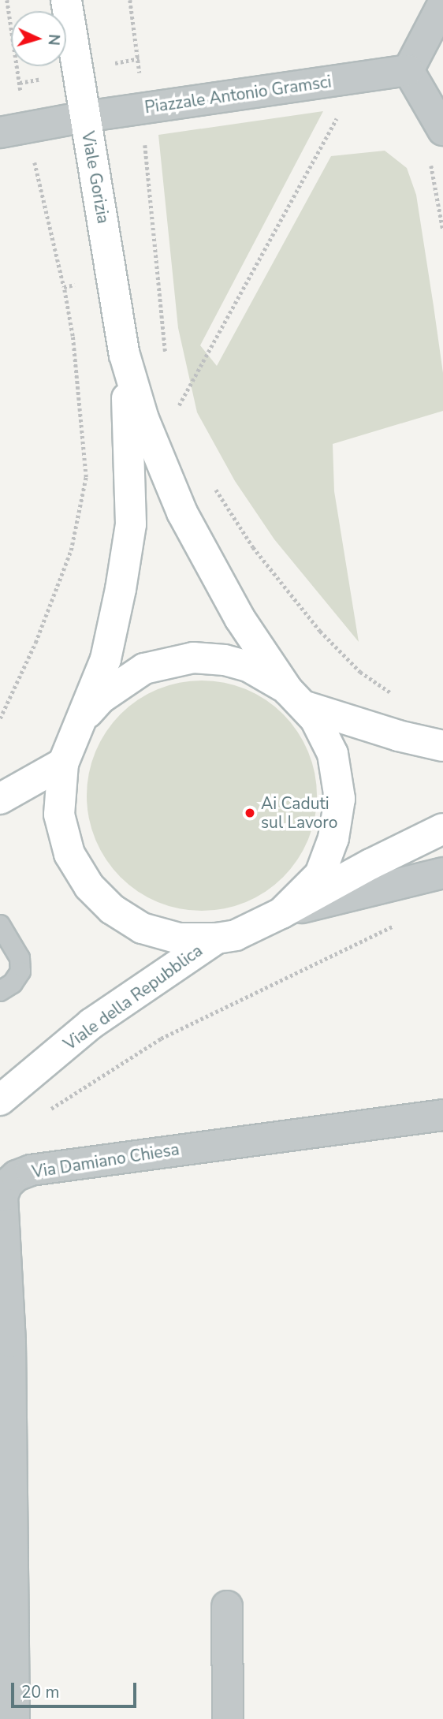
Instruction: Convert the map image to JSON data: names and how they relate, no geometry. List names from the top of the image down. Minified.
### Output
{"streets":{"main road":["Viale Gorizia","Viale della Repubblica"],"street":["Piazzale Antonio Gramsci","Via Damiano Chiesa"]},"crossings":[["Piazzale Antonio Gramsci","Viale Gorizia"]],"places":["Ai Caduti sul Lavoro"],"scale_bar":"20 m","north":"right"}
